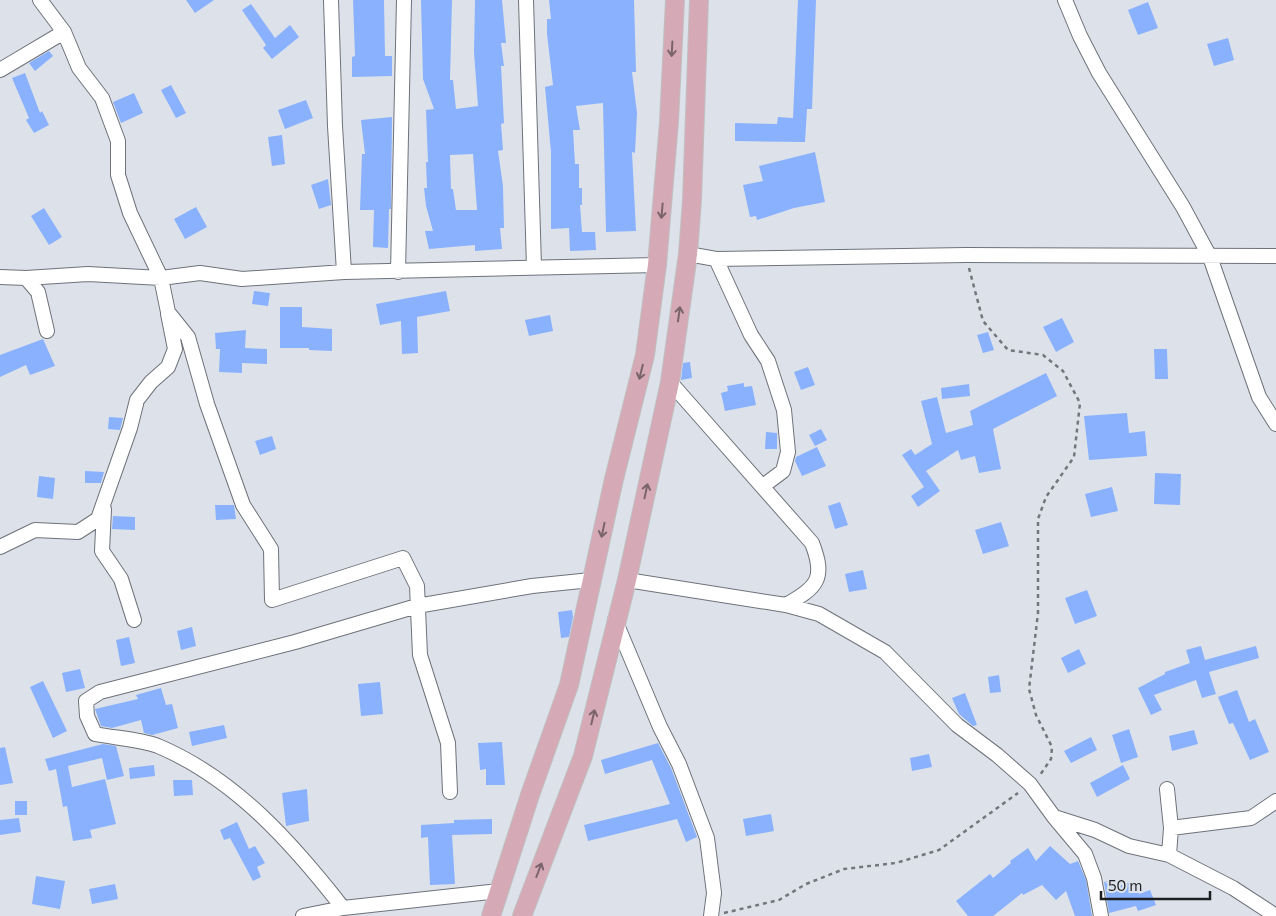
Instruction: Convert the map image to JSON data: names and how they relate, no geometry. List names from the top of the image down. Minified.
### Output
{"scale_bar":"50 m"}
